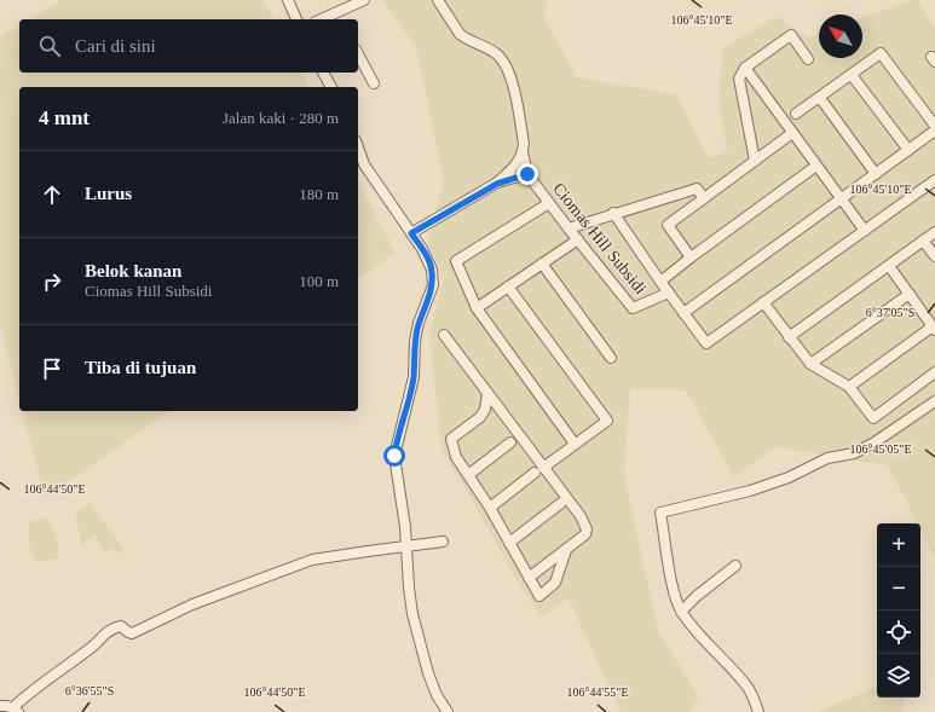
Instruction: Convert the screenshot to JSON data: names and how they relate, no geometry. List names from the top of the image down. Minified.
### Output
{"streets":{"street":["Ciomas Hill Subsidi"]},"north":"top left","page":{"search":"Cari di sini","heading":["4 mnt","Jalan kaki · 280 m"],"list":[["Lurus","180 m"],["Belok kanan","Ciomas Hill Subsidi","100 m"],"Tiba di tujuan"],"map_buttons":["+","−"]},"coordinates":["106°45'10\"E","6°37'05\"S","106°45'05\"E","106°44'50\"E","6°36'55\"S","106°44'55\"E"]}
